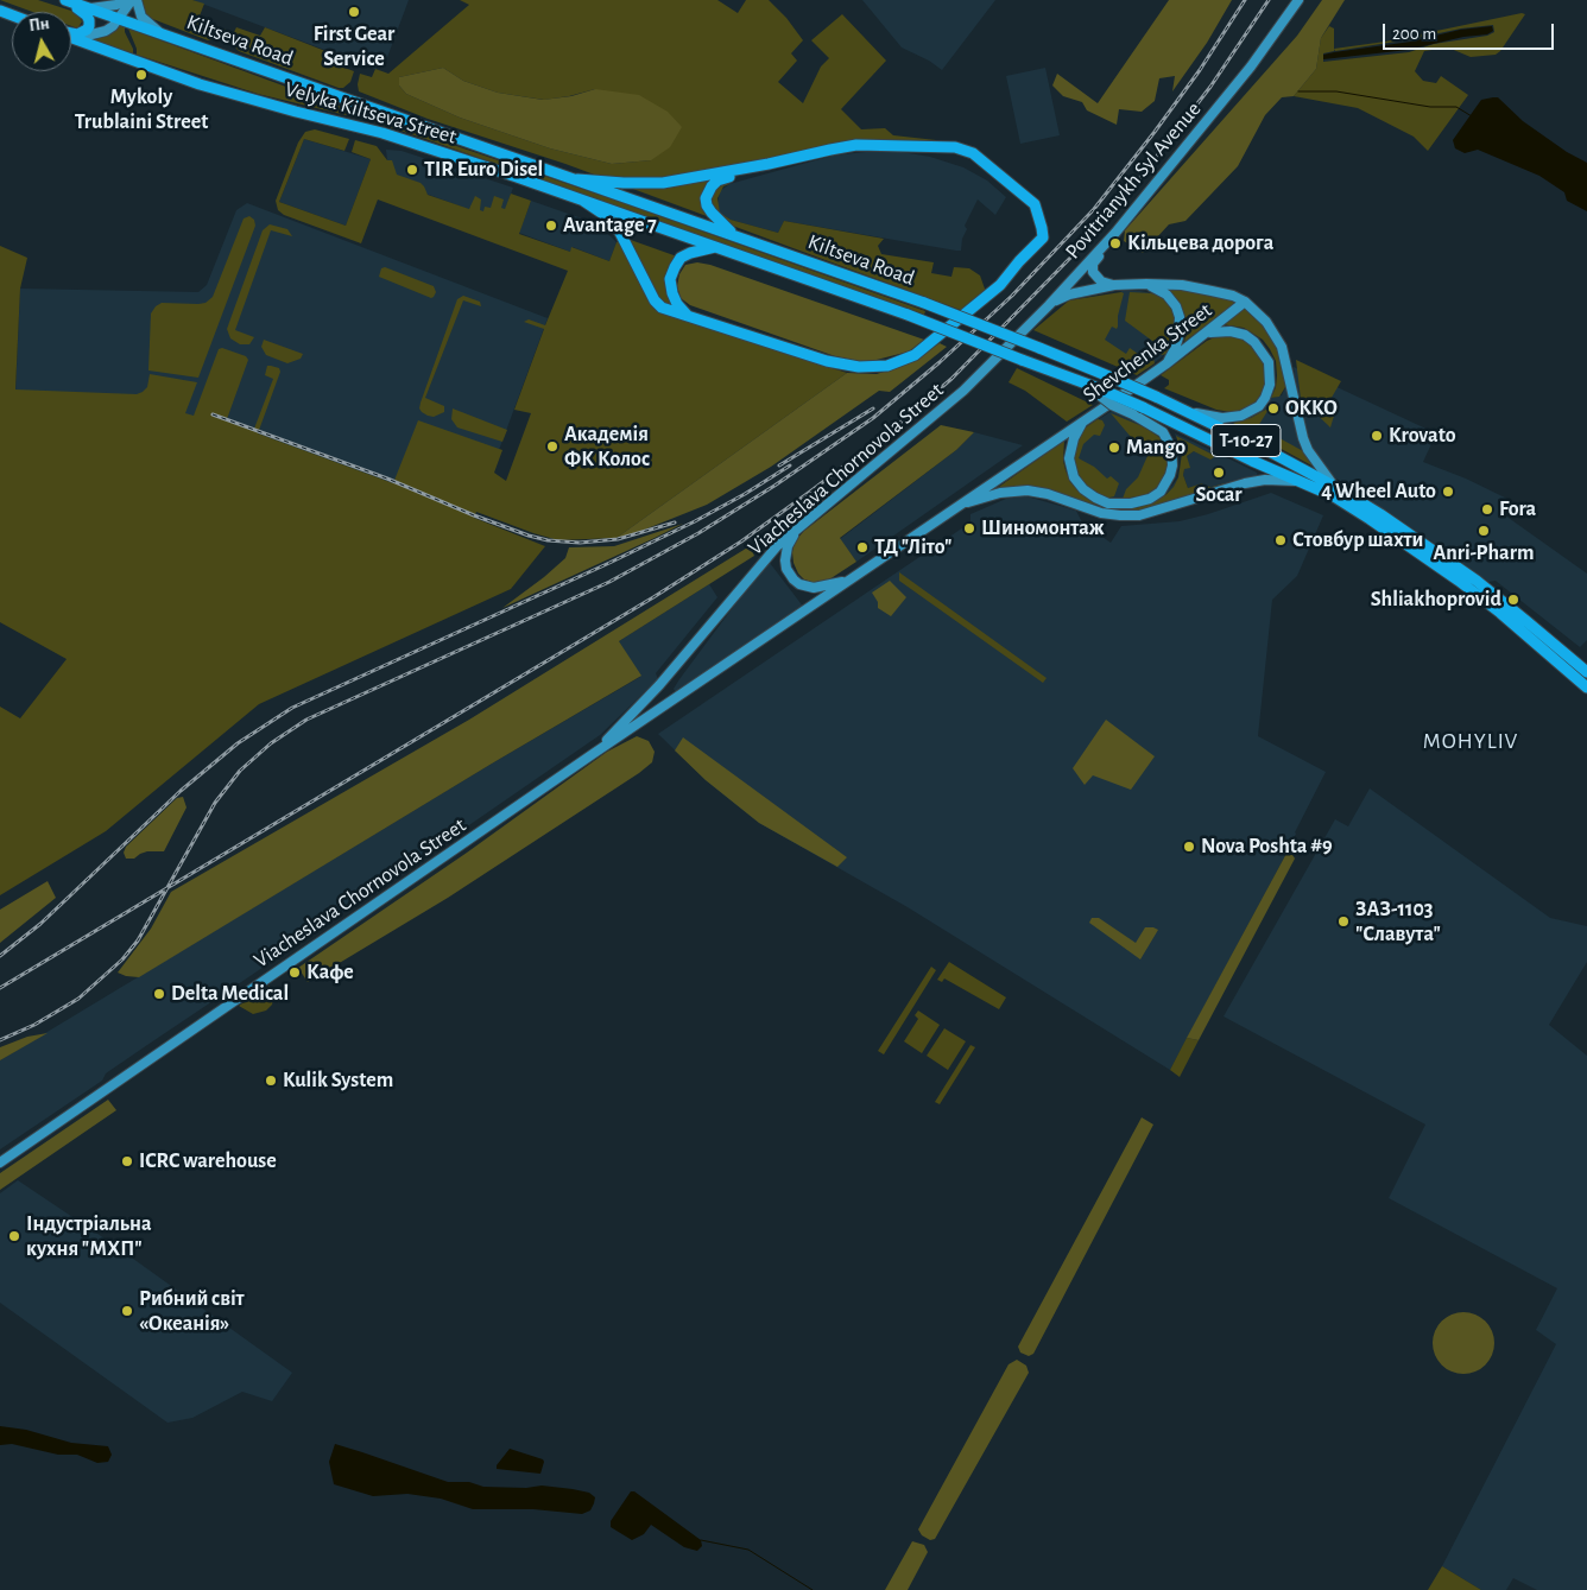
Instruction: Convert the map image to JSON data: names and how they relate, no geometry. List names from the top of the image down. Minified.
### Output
{"streets":{"highway":["Kiltseva Road","Velyka Kiltseva Street","Т-10-27"],"main road":["Povitrianykh Syl Avenue","Shevchenka Street","Viacheslava Chornovola Street"]},"crossings":[["Kiltseva Road","Velyka Kiltseva Street"],["Povitrianykh Syl Avenue","Shevchenka Street"],["Povitrianykh Syl Avenue","Viacheslava Chornovola Street"],["Shevchenka Street","Viacheslava Chornovola Street"]],"districts":["MOHYLIV"],"places":["First Gear Service","Mykoly Trublaini Street","TIR Euro Disel","Avantage 7","Кільцева дорога","OKKO","Krovato","Академія ФК Колос","Mango","Socar","4 Wheel Auto","Fora","Шиномонтаж","Anri-Pharm","Стовбур шахти","ТД \"Літо\"","Shliakhoprovid","Nova Poshta #9","ЗАЗ-1103 \"Славута\"","Кафе","Delta Medical","Kulik System","ICRC warehouse","Індустріальна кухня \"МХП\"","Рибний світ «Океанія»"],"scale_bar":"200 m","north":"top"}
